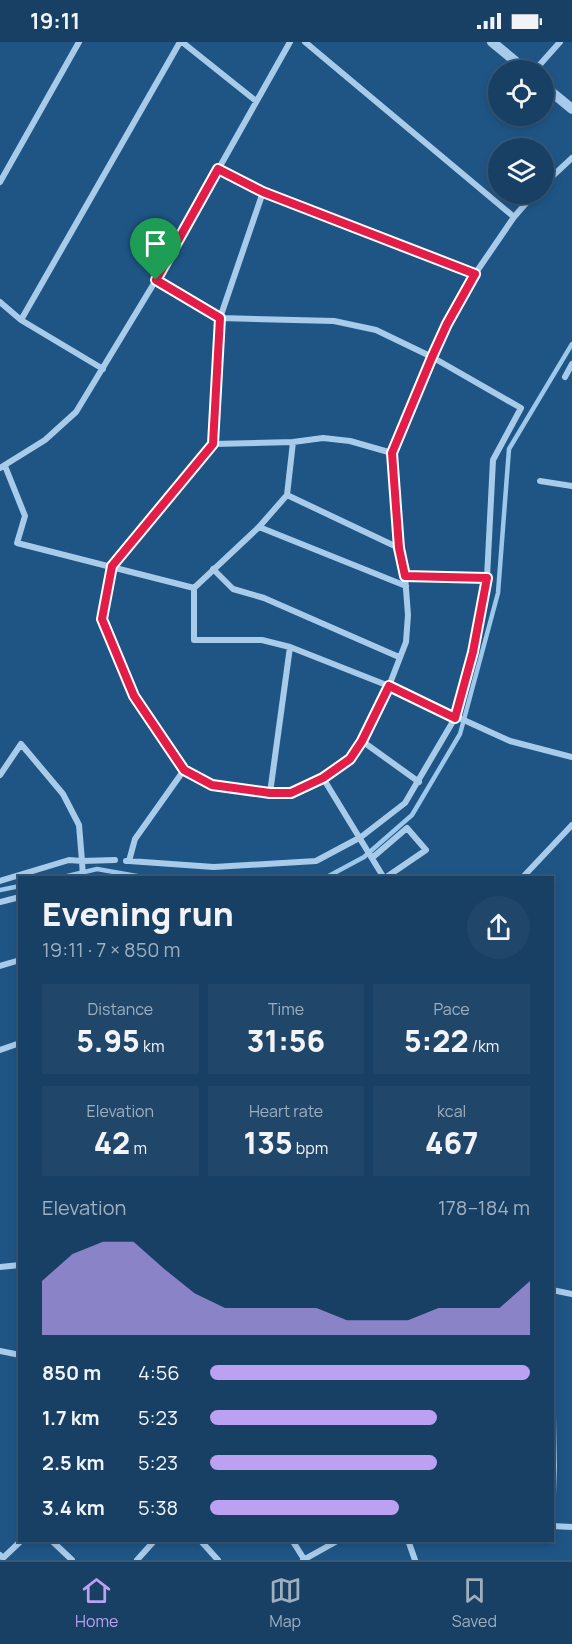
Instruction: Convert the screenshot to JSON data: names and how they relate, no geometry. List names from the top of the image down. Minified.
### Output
{"page":{"status":"19:11","heading":["Evening run","19:11 · 7 × 850 m"],"stats":[["Distance","5.95 km"],["Time","31:56"],["Pace","5:22 /km"],["Elevation","42 m"],["Heart rate","135 bpm"],["kcal","467"]],"chart":["Elevation","178–184 m"],"list":[{"name":"850 m","note":"4:56"},{"name":"1.7 km","note":"5:23"},{"name":"2.5 km","note":"5:23"},{"name":"3.4 km","note":"5:38"}],"tabs":["Home","Map","Saved"]}}
